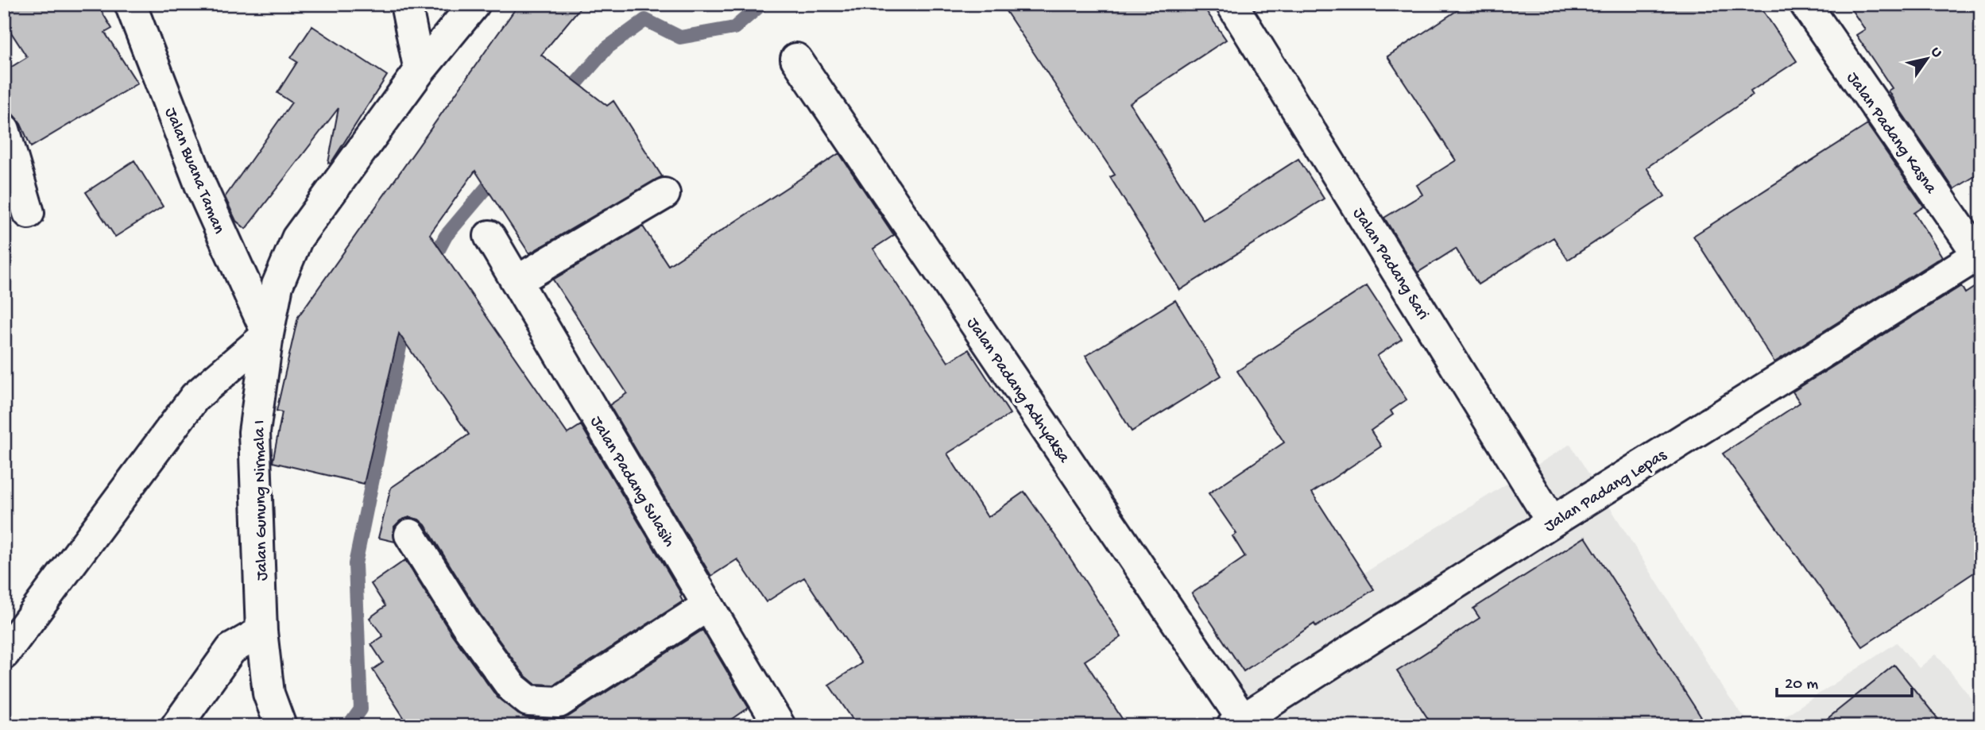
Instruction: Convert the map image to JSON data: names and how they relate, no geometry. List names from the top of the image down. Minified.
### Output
{"streets":{"street":["Jalan Padang Kasna","Jalan Buana Taman","Jalan Padang Sari","Jalan Padang Adhyaksa","Jalan Padang Sulasih","Jalan Padang Lepas","Jalan Gunung Nirmala I"]},"crossings":[["Jalan Padang Kasna","Jalan Padang Lepas"],["Jalan Buana Taman","Jalan Gunung Nirmala I"],["Jalan Padang Sari","Jalan Padang Lepas"],["Jalan Padang Adhyaksa","Jalan Padang Lepas"]],"scale_bar":"20 m","north":"top right"}
